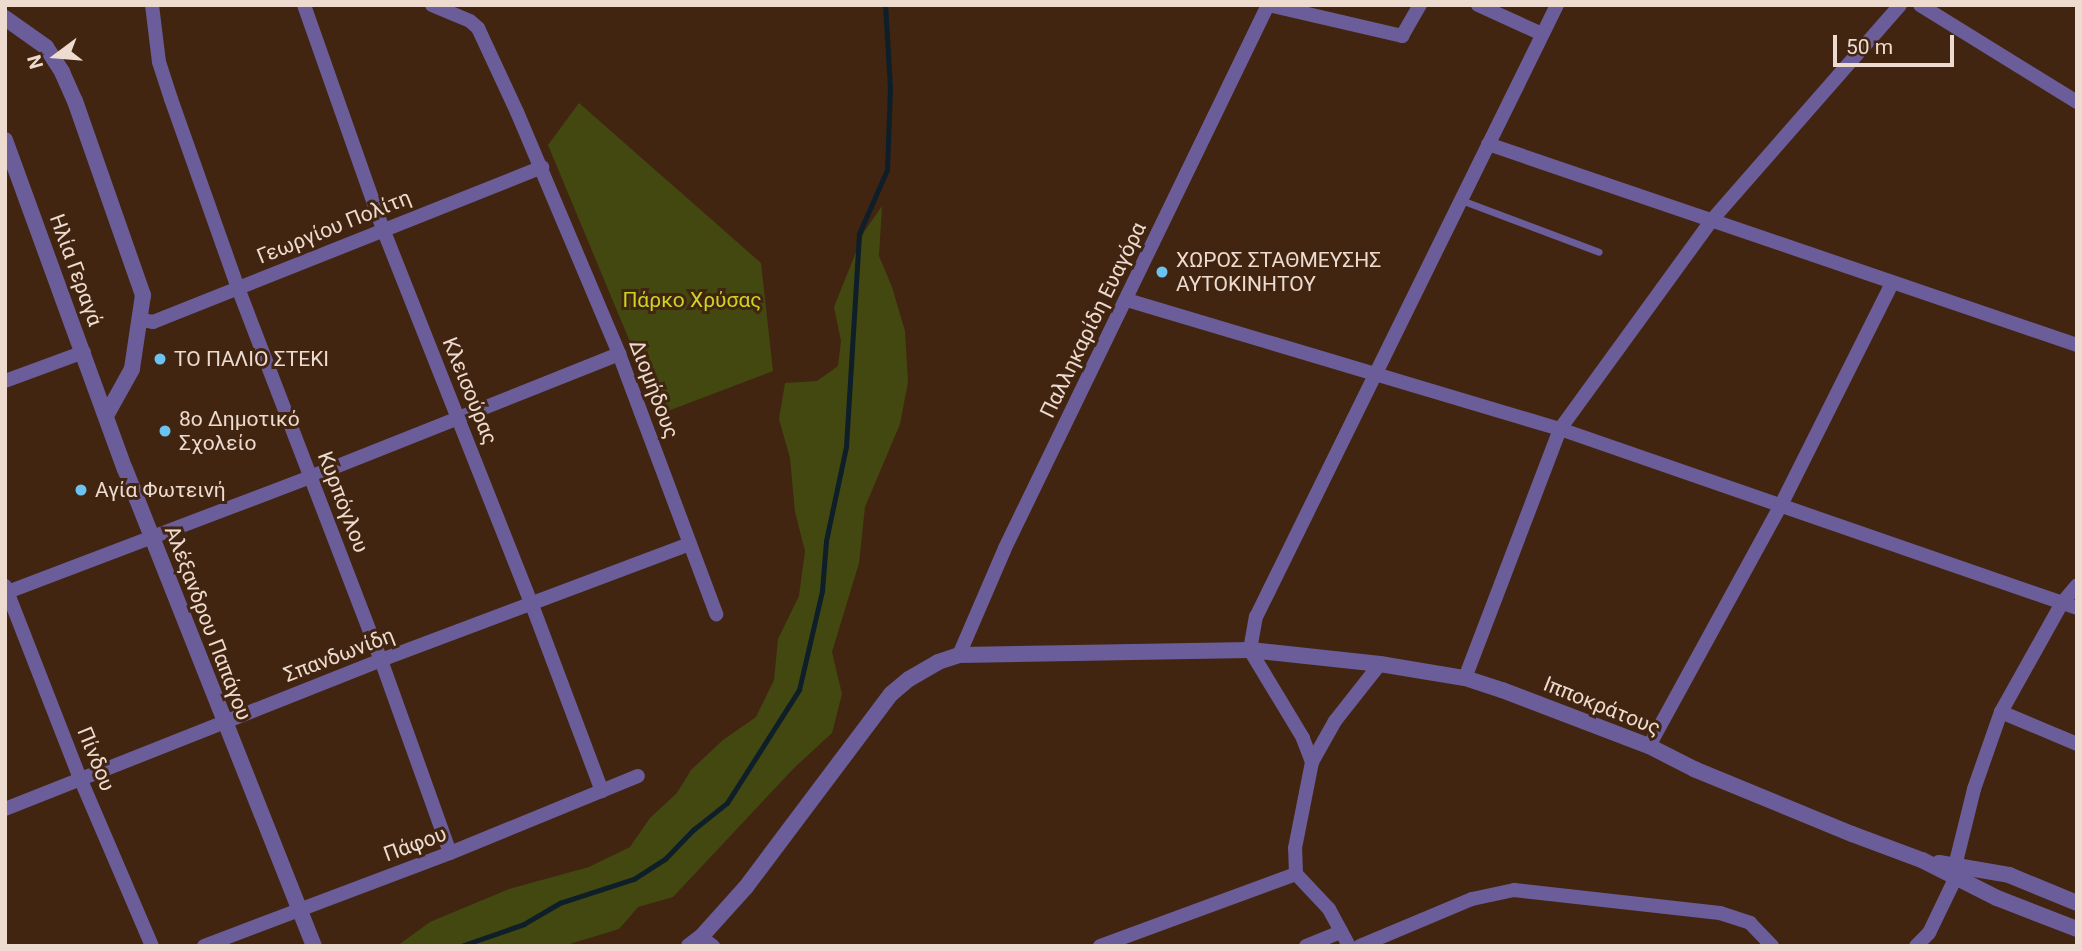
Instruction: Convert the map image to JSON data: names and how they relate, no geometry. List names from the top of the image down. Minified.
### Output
{"streets":{"street":["Γεωργίου Πολίτη","Ηλία Γεραγά","Παλληκαρίδη Ευαγόρα","Διομήδους","Κλεισούρας","Κυρπόγλου","Αλέξανδρου Παπάγου","Σπανδωνίδη","Ιπποκράτους","Πίνδου","Πάφου"]},"crossings":[["Γεωργίου Πολίτη","Διομήδους"],["Γεωργίου Πολίτη","Κλεισούρας"],["Γεωργίου Πολίτη","Κυρπόγλου"],["Ηλία Γεραγά","Αλέξανδρου Παπάγου"],["Παλληκαρίδη Ευαγόρα","Ιπποκράτους"],["Διομήδους","Σπανδωνίδη"],["Κλεισούρας","Σπανδωνίδη"],["Κλεισούρας","Πάφου"],["Κυρπόγλου","Σπανδωνίδη"],["Κυρπόγλου","Πάφου"],["Αλέξανδρου Παπάγου","Σπανδωνίδη"],["Αλέξανδρου Παπάγου","Πάφου"],["Σπανδωνίδη","Πίνδου"]],"parks":["Πάρκο Χρύσας"],"places":["ΧΩΡΟΣ ΣΤΑΘΜΕΥΣΗΣ ΑΥΤΟΚΙΝΗΤΟΥ","ΤΟ ΠΑΛΙΟ ΣΤΕΚΙ","8ο Δημοτικό Σχολείο","Αγία Φωτεινή"],"scale_bar":"50 m","north":"left"}
